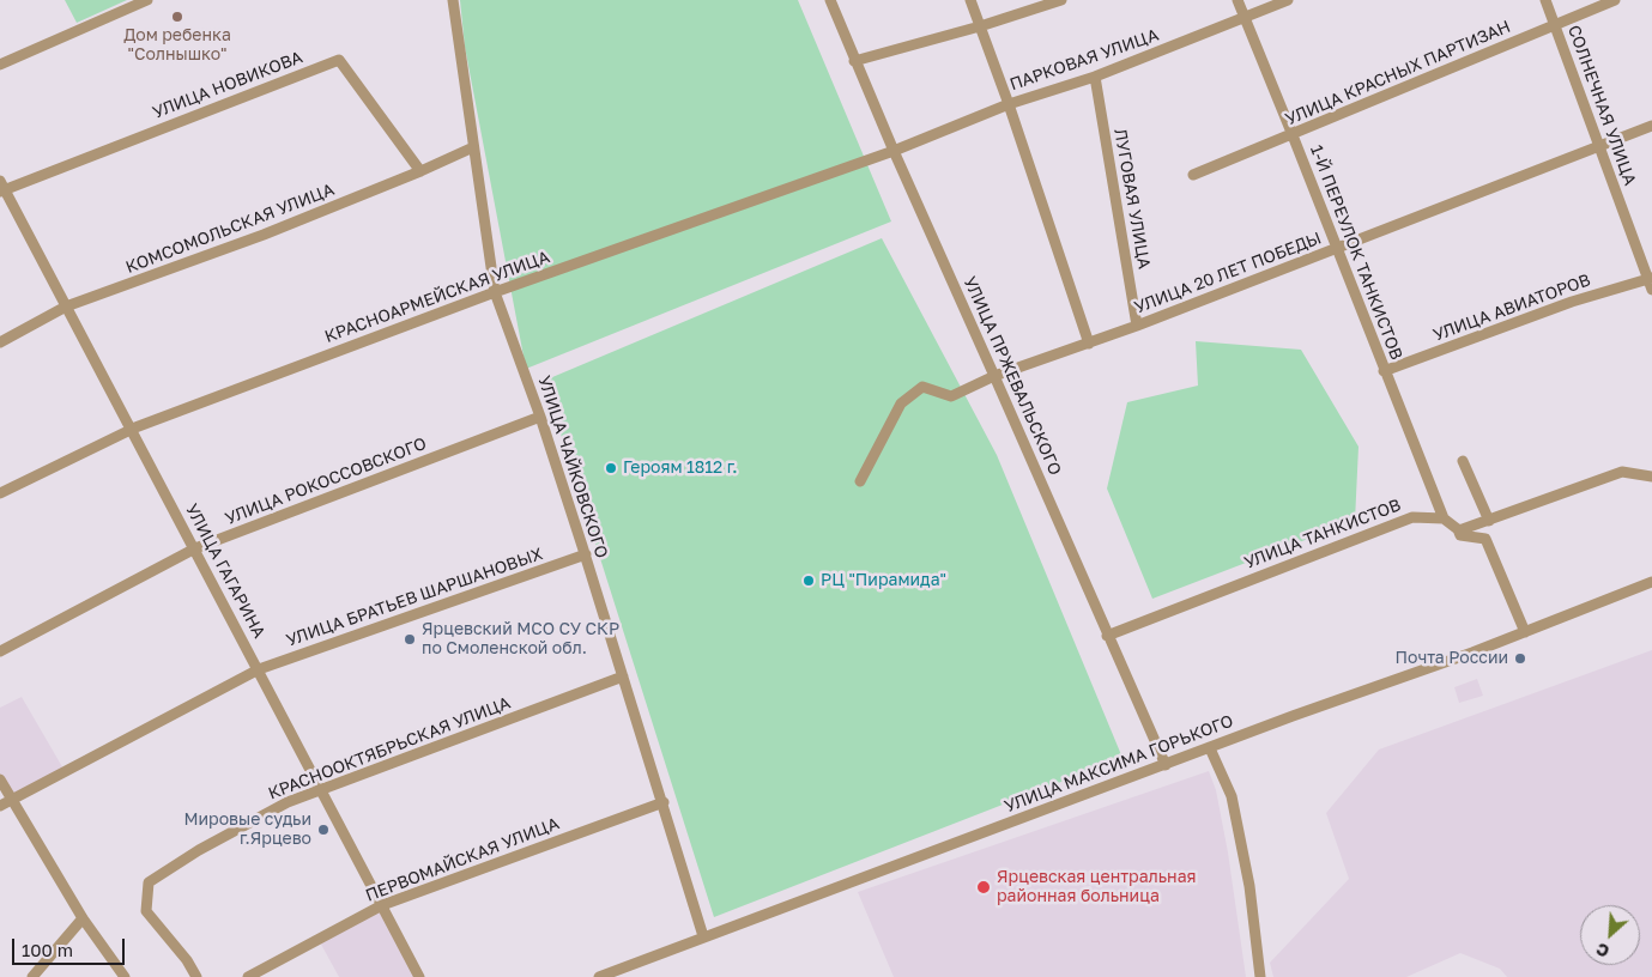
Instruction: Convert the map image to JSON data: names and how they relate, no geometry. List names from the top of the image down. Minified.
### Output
{"streets":{"street":["ПАРКОВАЯ УЛИЦА","УЛИЦА КРАСНЫХ ПАРТИЗАН","УЛИЦА НОВИКОВА","СОЛНЕЧНАЯ УЛИЦА","ЛУГОВАЯ УЛИЦА","КОМСОМОЛЬСКАЯ УЛИЦА","1-Й ПЕРЕУЛОК ТАНКИСТОВ","УЛИЦА 20 ЛЕТ ПОБЕДЫ","КРАСНОАРМЕЙСКАЯ УЛИЦА","УЛИЦА АВИАТОРОВ","УЛИЦА ПРЖЕВАЛЬСКОГО","УЛИЦА ЧАЙКОВСКОГО","УЛИЦА РОКОССОВСКОГО","УЛИЦА ТАНКИСТОВ","УЛИЦА ГАГАРИНА","УЛИЦА БРАТЬЕВ ШАРШАНОВЫХ","КРАСНООКТЯБРЬСКАЯ УЛИЦА","УЛИЦА МАКСИМА ГОРЬКОГО","ПЕРВОМАЙСКАЯ УЛИЦА"]},"crossings":[["ПАРКОВАЯ УЛИЦА","ЛУГОВАЯ УЛИЦА"],["ПАРКОВАЯ УЛИЦА","1-Й ПЕРЕУЛОК ТАНКИСТОВ"],["ПАРКОВАЯ УЛИЦА","КРАСНОАРМЕЙСКАЯ УЛИЦА"],["ПАРКОВАЯ УЛИЦА","УЛИЦА ПРЖЕВАЛЬСКОГО"],["УЛИЦА КРАСНЫХ ПАРТИЗАН","СОЛНЕЧНАЯ УЛИЦА"],["УЛИЦА КРАСНЫХ ПАРТИЗАН","1-Й ПЕРЕУЛОК ТАНКИСТОВ"],["УЛИЦА НОВИКОВА","КОМСОМОЛЬСКАЯ УЛИЦА"],["УЛИЦА НОВИКОВА","УЛИЦА ГАГАРИНА"],["СОЛНЕЧНАЯ УЛИЦА","УЛИЦА 20 ЛЕТ ПОБЕДЫ"],["СОЛНЕЧНАЯ УЛИЦА","УЛИЦА АВИАТОРОВ"],["ЛУГОВАЯ УЛИЦА","УЛИЦА 20 ЛЕТ ПОБЕДЫ"],["КОМСОМОЛЬСКАЯ УЛИЦА","УЛИЦА ЧАЙКОВСКОГО"],["КОМСОМОЛЬСКАЯ УЛИЦА","УЛИЦА ГАГАРИНА"],["1-Й ПЕРЕУЛОК ТАНКИСТОВ","УЛИЦА 20 ЛЕТ ПОБЕДЫ"],["1-Й ПЕРЕУЛОК ТАНКИСТОВ","УЛИЦА АВИАТОРОВ"],["1-Й ПЕРЕУЛОК ТАНКИСТОВ","УЛИЦА ТАНКИСТОВ"],["УЛИЦА 20 ЛЕТ ПОБЕДЫ","УЛИЦА ПРЖЕВАЛЬСКОГО"],["КРАСНОАРМЕЙСКАЯ УЛИЦА","УЛИЦА ПРЖЕВАЛЬСКОГО"],["КРАСНОАРМЕЙСКАЯ УЛИЦА","УЛИЦА ЧАЙКОВСКОГО"],["КРАСНОАРМЕЙСКАЯ УЛИЦА","УЛИЦА ГАГАРИНА"],["УЛИЦА ПРЖЕВАЛЬСКОГО","УЛИЦА ТАНКИСТОВ"],["УЛИЦА ПРЖЕВАЛЬСКОГО","УЛИЦА МАКСИМА ГОРЬКОГО"],["УЛИЦА ЧАЙКОВСКОГО","УЛИЦА РОКОССОВСКОГО"],["УЛИЦА ЧАЙКОВСКОГО","УЛИЦА БРАТЬЕВ ШАРШАНОВЫХ"],["УЛИЦА ЧАЙКОВСКОГО","КРАСНООКТЯБРЬСКАЯ УЛИЦА"],["УЛИЦА ЧАЙКОВСКОГО","УЛИЦА МАКСИМА ГОРЬКОГО"],["УЛИЦА ЧАЙКОВСКОГО","ПЕРВОМАЙСКАЯ УЛИЦА"],["УЛИЦА РОКОССОВСКОГО","УЛИЦА ГАГАРИНА"],["УЛИЦА ГАГАРИНА","УЛИЦА БРАТЬЕВ ШАРШАНОВЫХ"],["УЛИЦА ГАГАРИНА","КРАСНООКТЯБРЬСКАЯ УЛИЦА"],["УЛИЦА ГАГАРИНА","ПЕРВОМАЙСКАЯ УЛИЦА"]],"places":["Дом ребенка \"Солнышко\"","Героям 1812 г.","РЦ \"Пирамида\"","Ярцевский МСО СУ СКР по Смоленской обл.","Почта России","Мировые судьи г.Ярцево","Ярцевская центральная районная больница"],"scale_bar":"100 m","north":"bottom left"}
